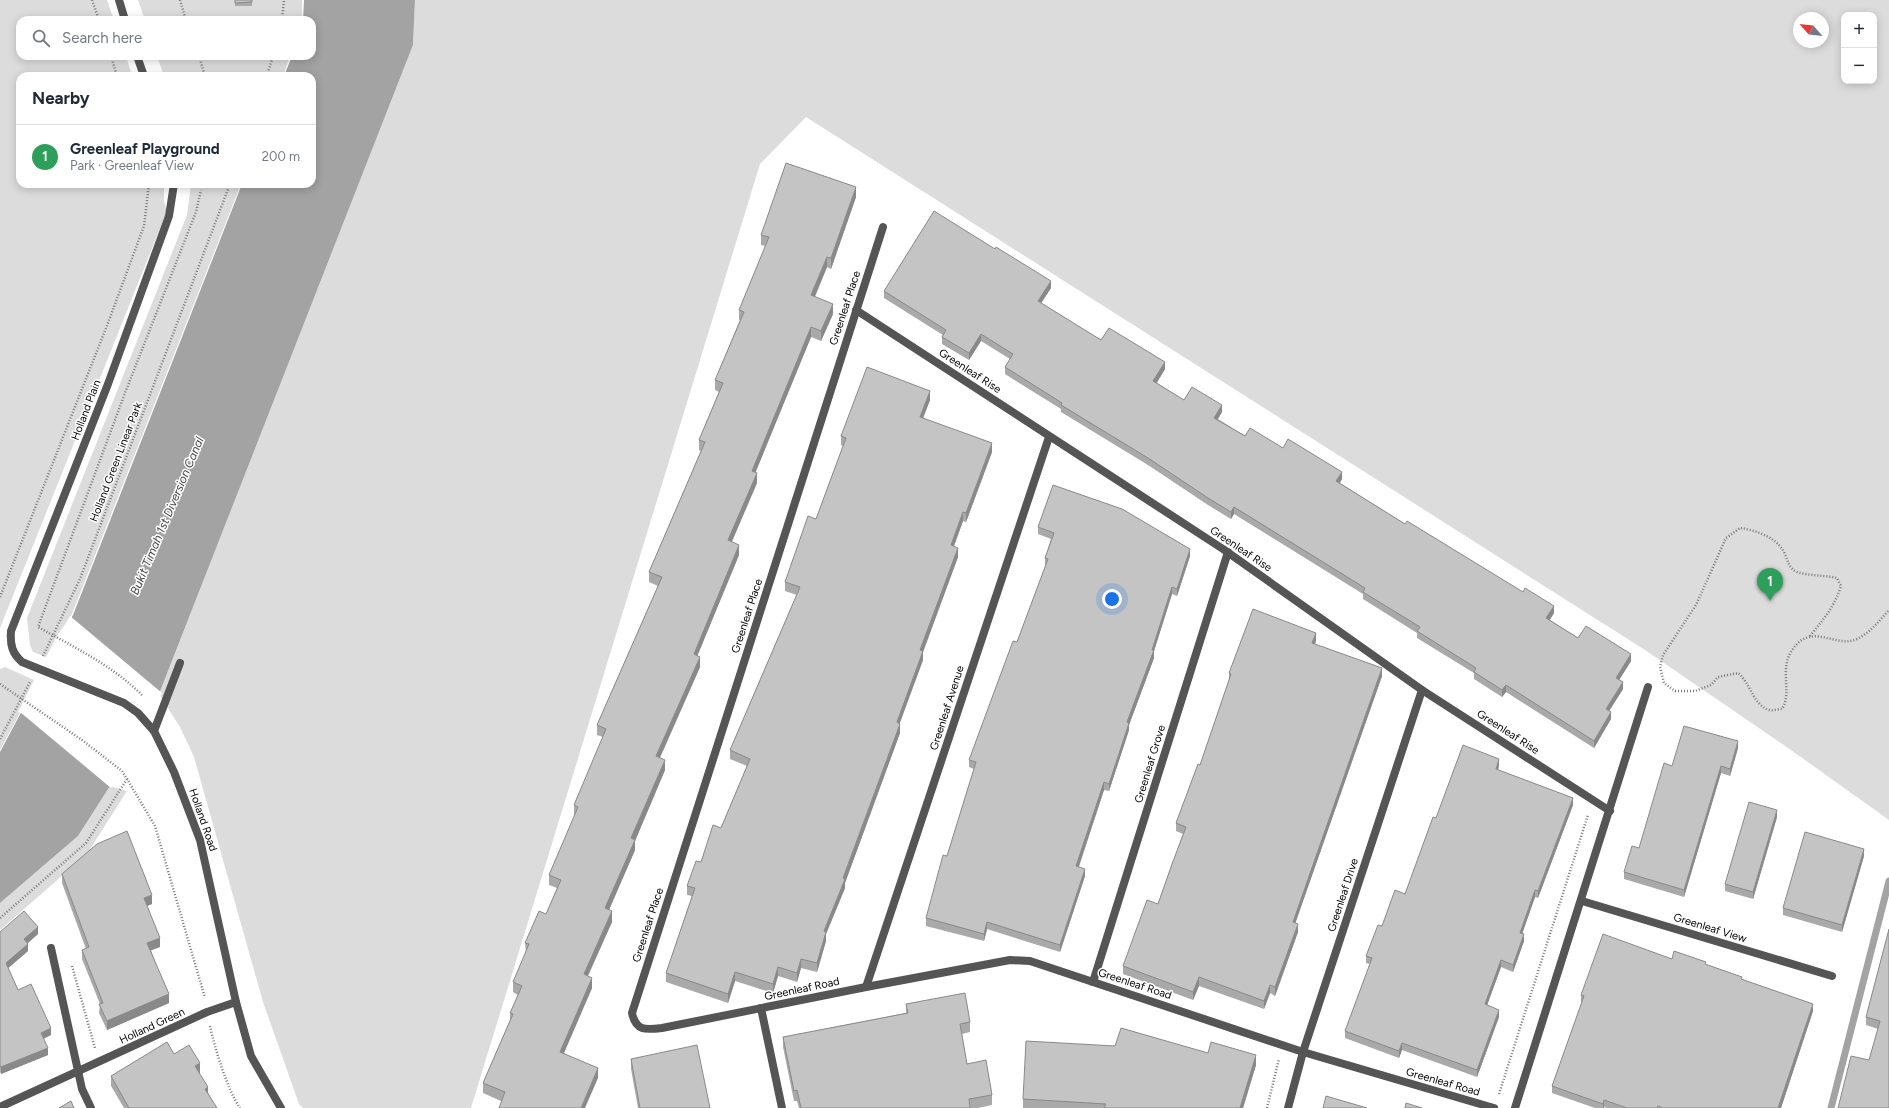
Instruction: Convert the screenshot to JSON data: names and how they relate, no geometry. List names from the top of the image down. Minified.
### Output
{"streets":{"street":["Greenleaf Place","Greenleaf Rise","Holland Plain","Greenleaf Avenue","Greenleaf Grove","Holland Road","Greenleaf Drive","Greenleaf View","Greenleaf Road","Holland Green"],"path":["Holland Green Linear Park"]},"crossings":[["Greenleaf Place","Greenleaf Rise"],["Greenleaf Place","Greenleaf Road"],["Greenleaf Rise","Greenleaf Avenue"],["Greenleaf Rise","Greenleaf Grove"],["Greenleaf Rise","Greenleaf Drive"],["Holland Plain","Holland Road"],["Holland Green Linear Park","Holland Road"],["Greenleaf Avenue","Greenleaf Road"],["Greenleaf Grove","Greenleaf Road"],["Holland Road","Holland Green"],["Greenleaf Drive","Greenleaf Road"]],"water":["Bukit Timah 1st Diversion Canal"],"north":"top left","page":{"map_buttons":["+","−"],"search":"Search here","heading":"Nearby","list":[{"mark":"1","name":"Greenleaf Playground","note":"Park · Greenleaf View","value":"200 m"}],"pins":"1"}}
